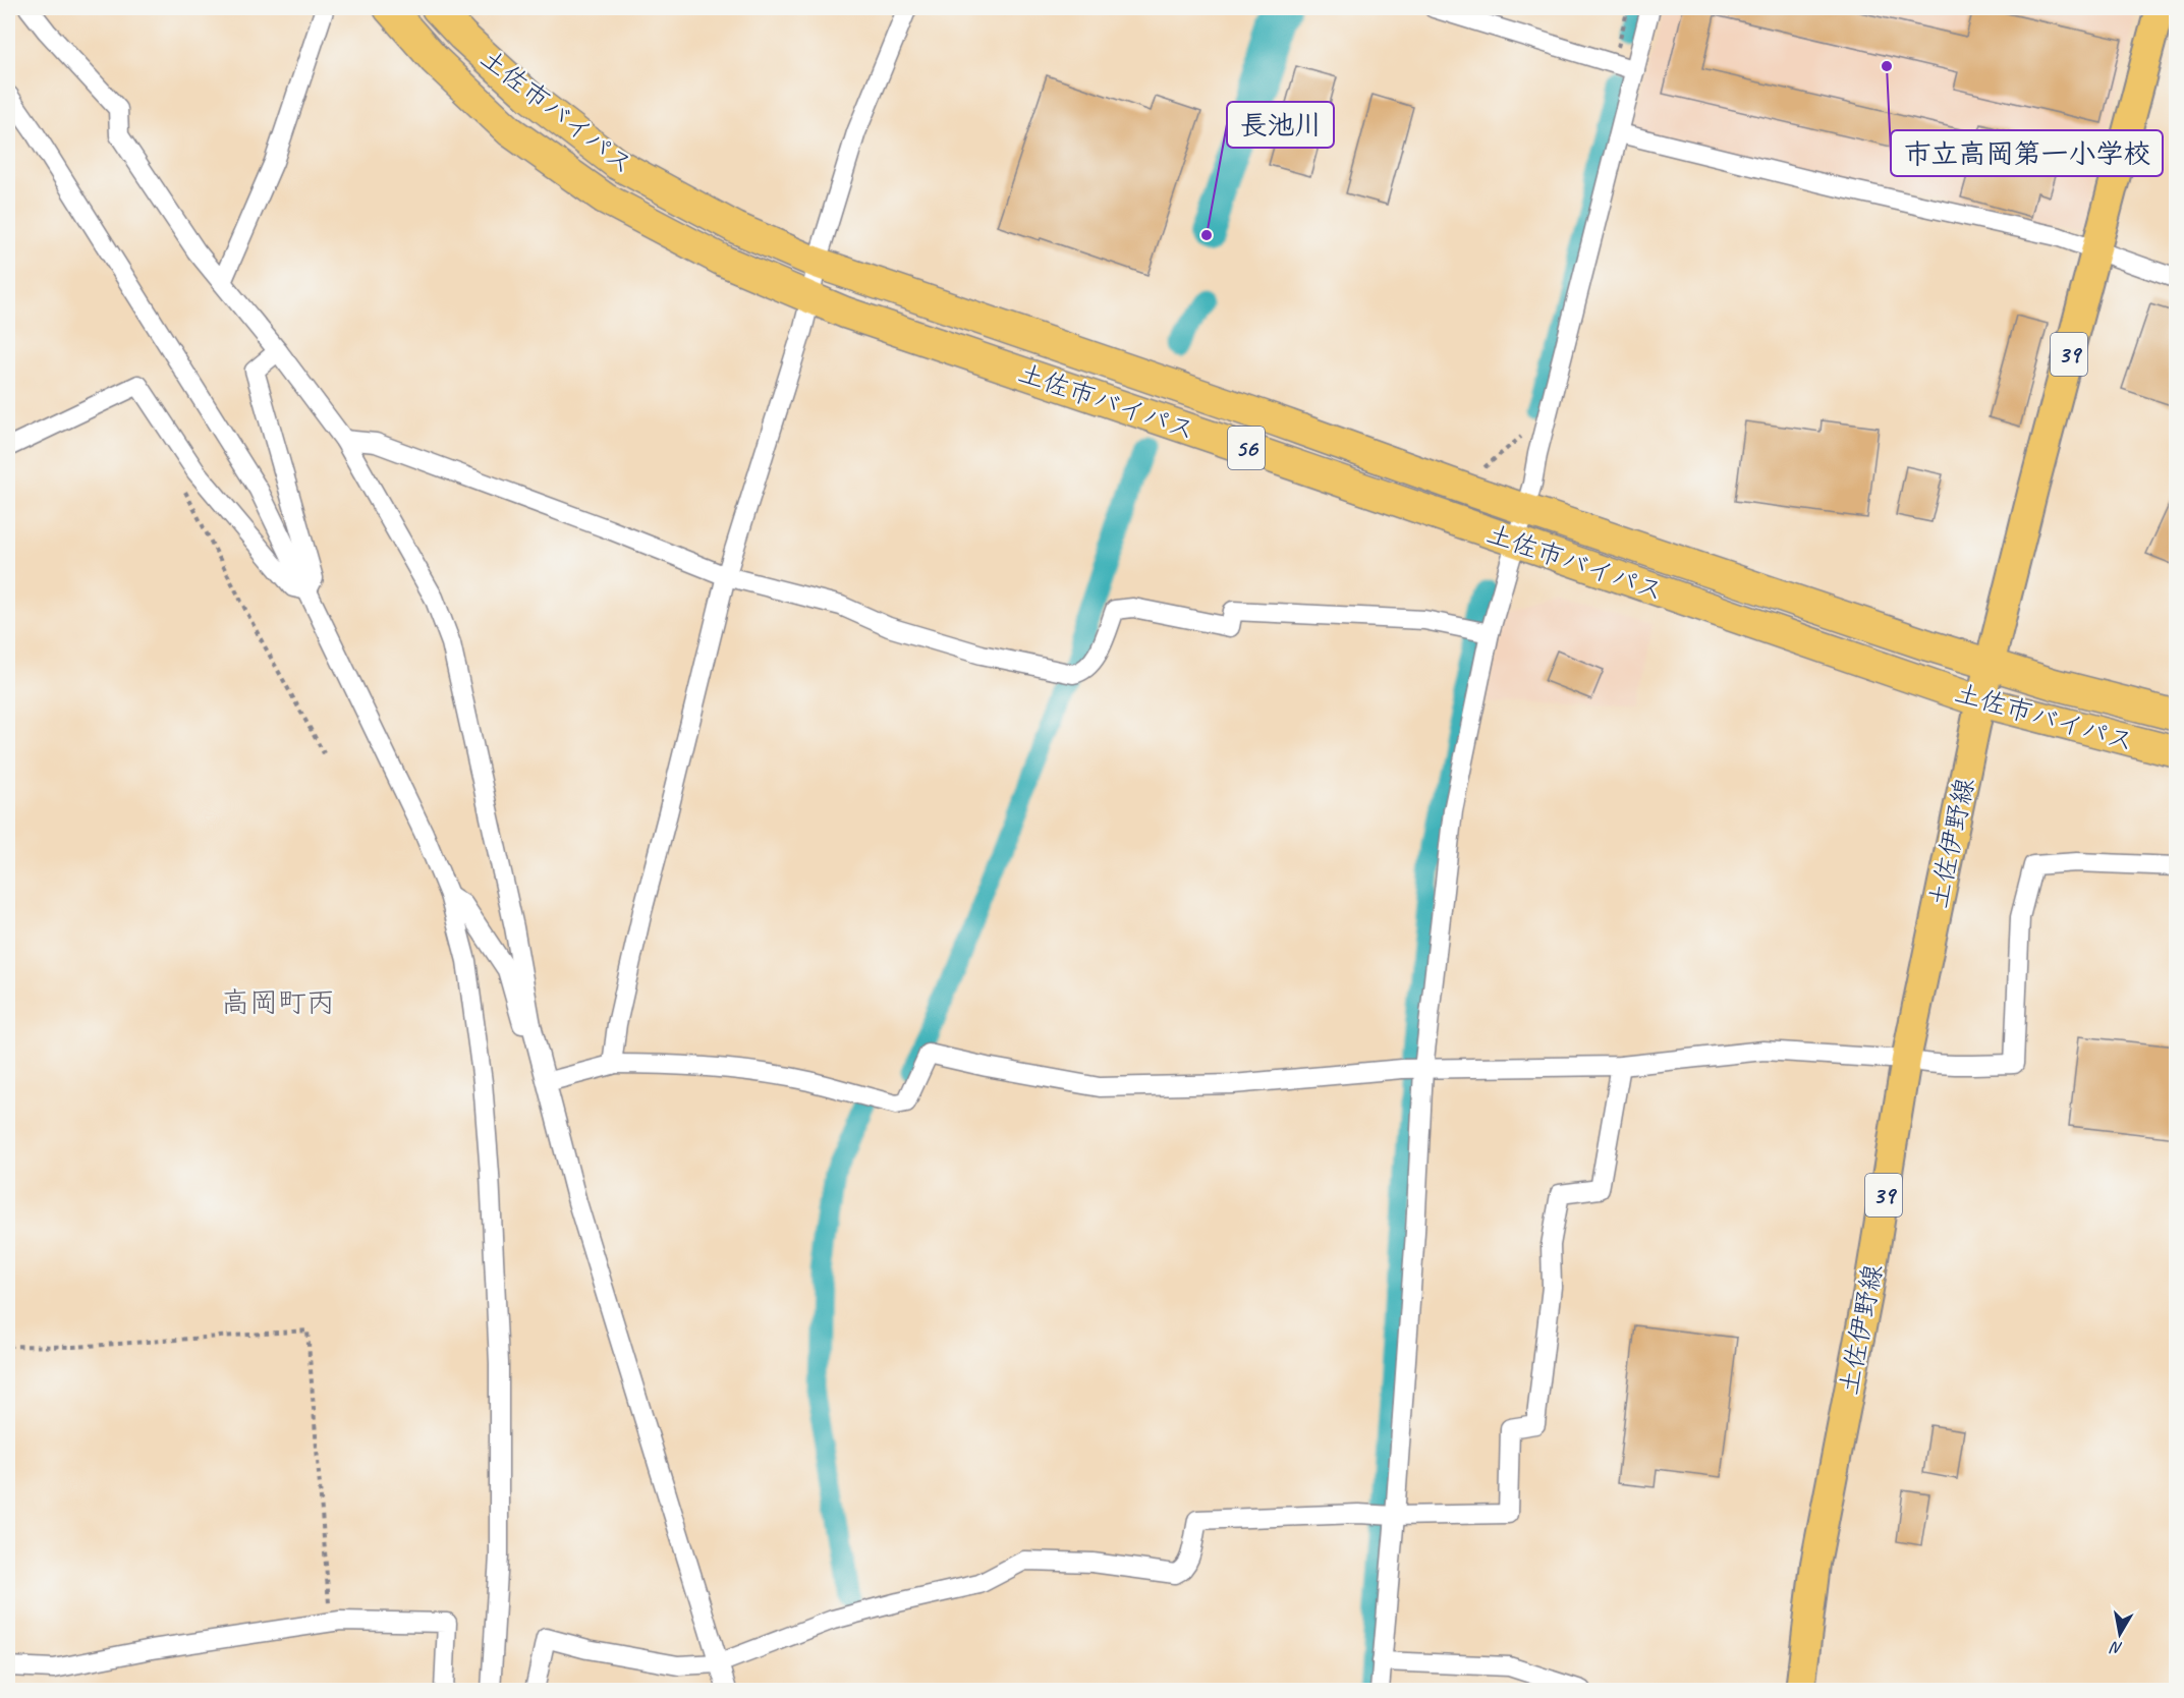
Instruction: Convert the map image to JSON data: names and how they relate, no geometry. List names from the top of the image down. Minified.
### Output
{"streets":{"highway":["土佐市バイパス","56"],"main road":["39","土佐伊野線"]},"crossings":[["土佐市バイパス","土佐伊野線"]],"districts":["高岡町丙"],"places":["市立高岡第一小学校","長池川"],"north":"bottom"}
